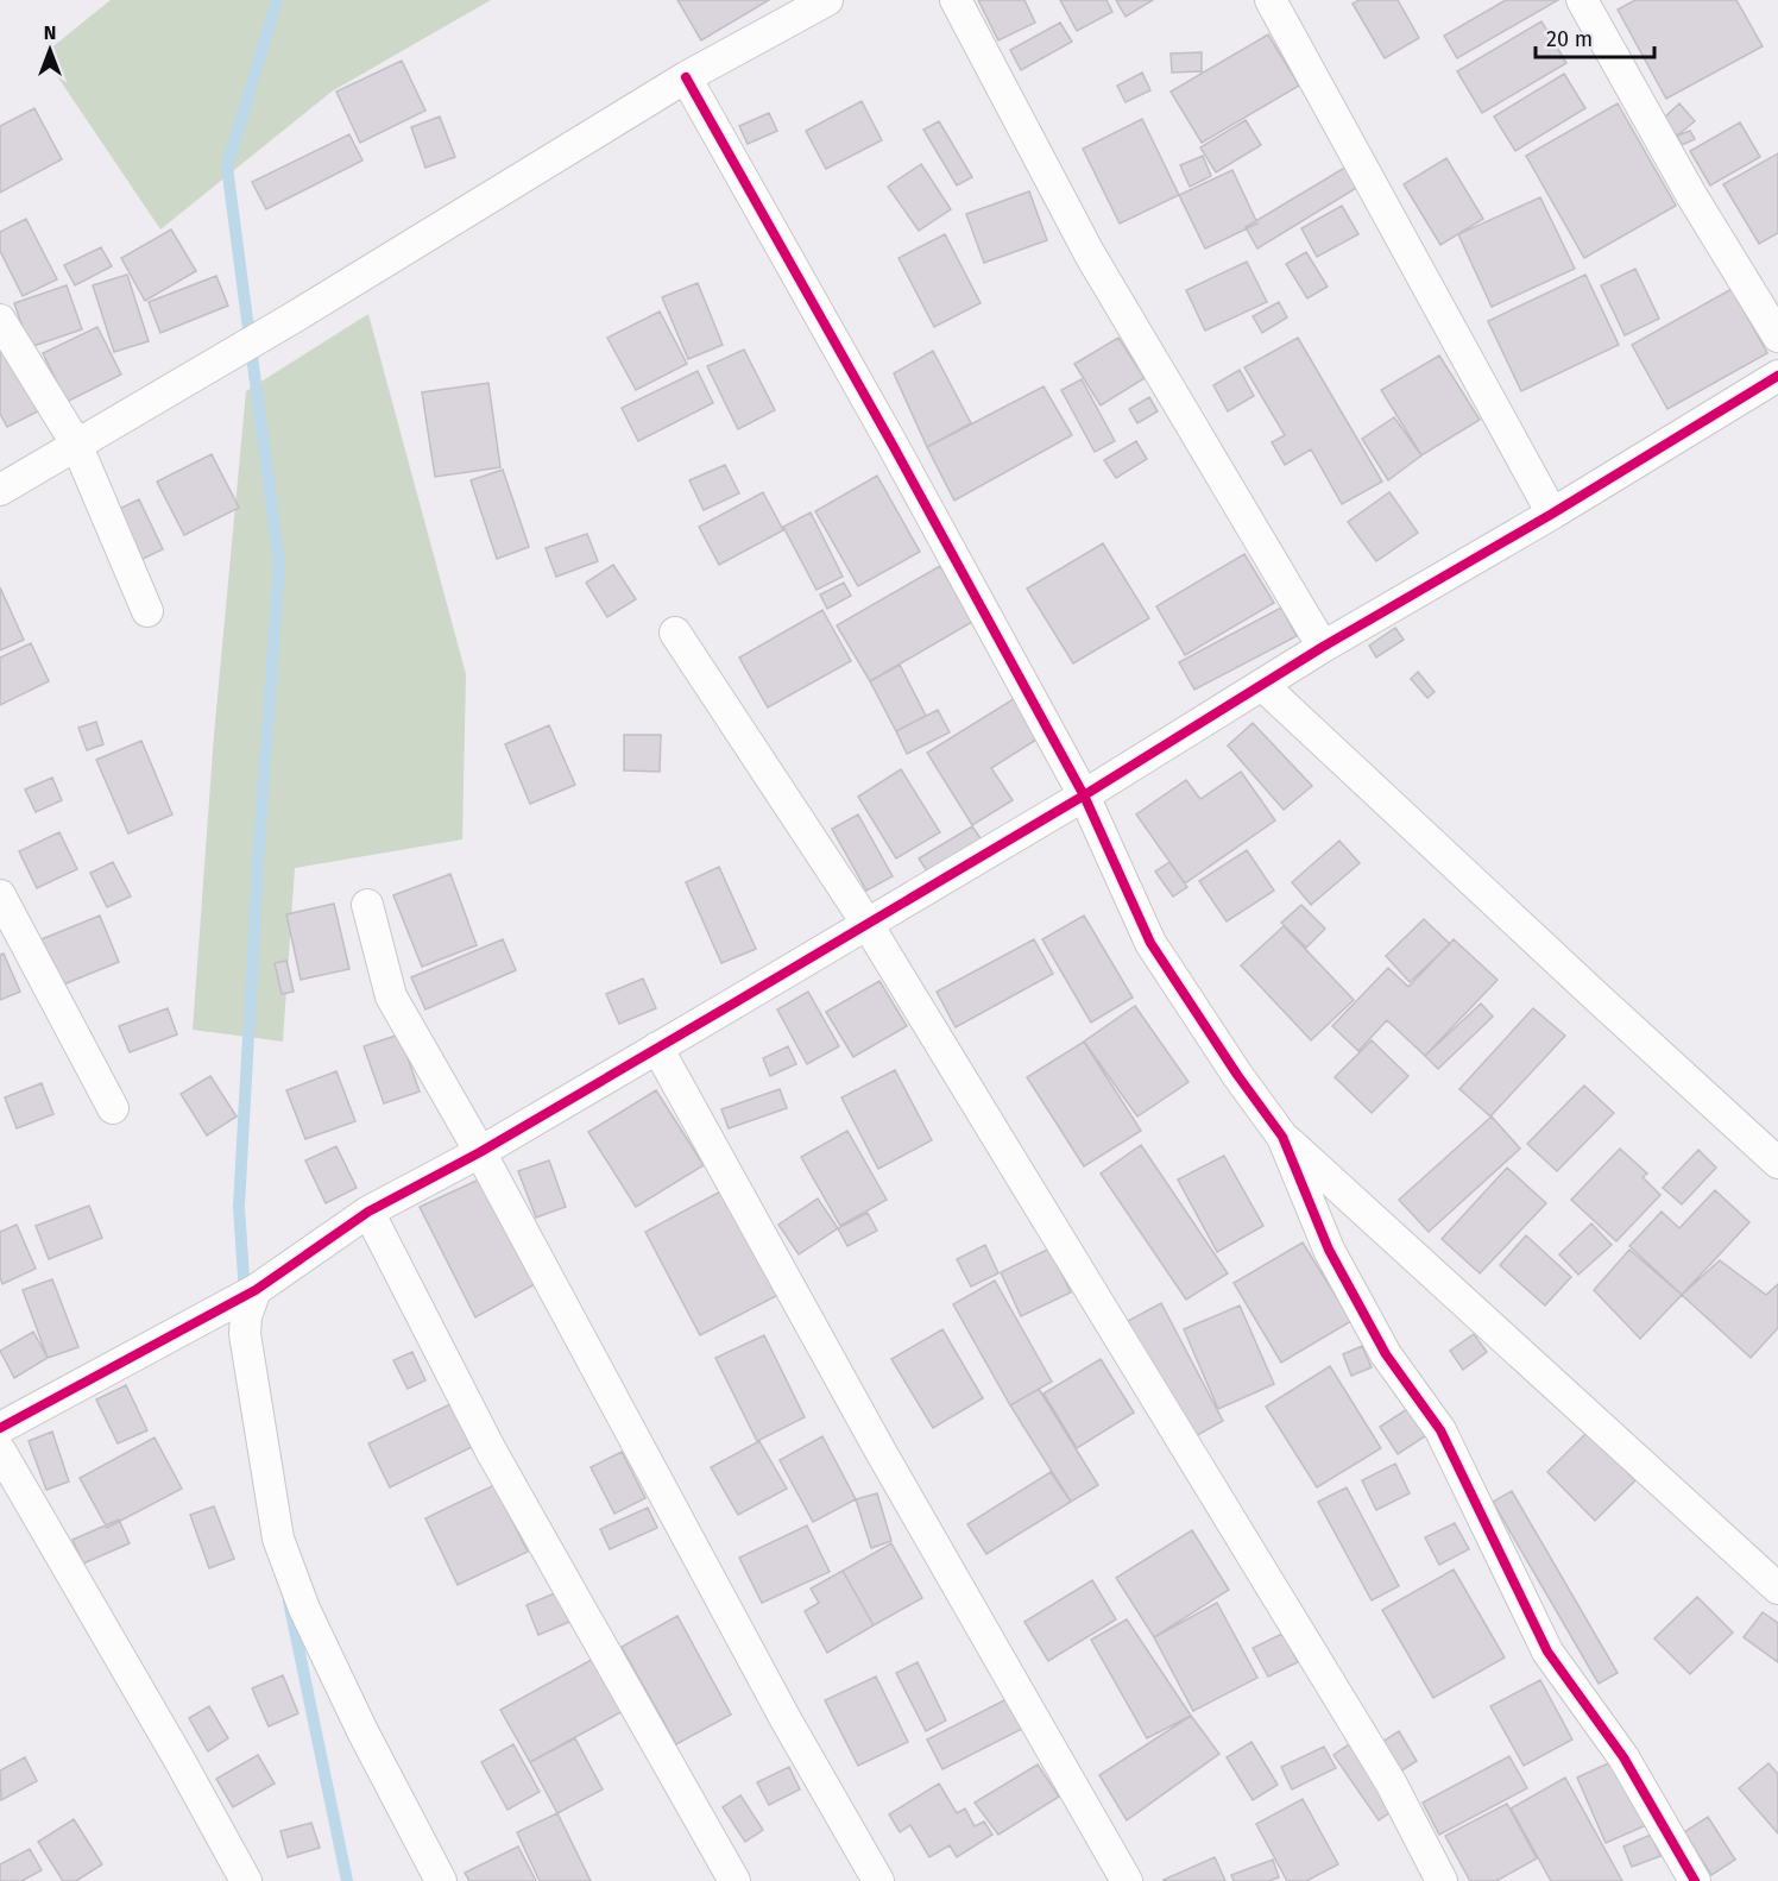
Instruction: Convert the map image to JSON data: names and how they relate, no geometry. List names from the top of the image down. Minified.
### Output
{"scale_bar":"20 m","north":"top"}
